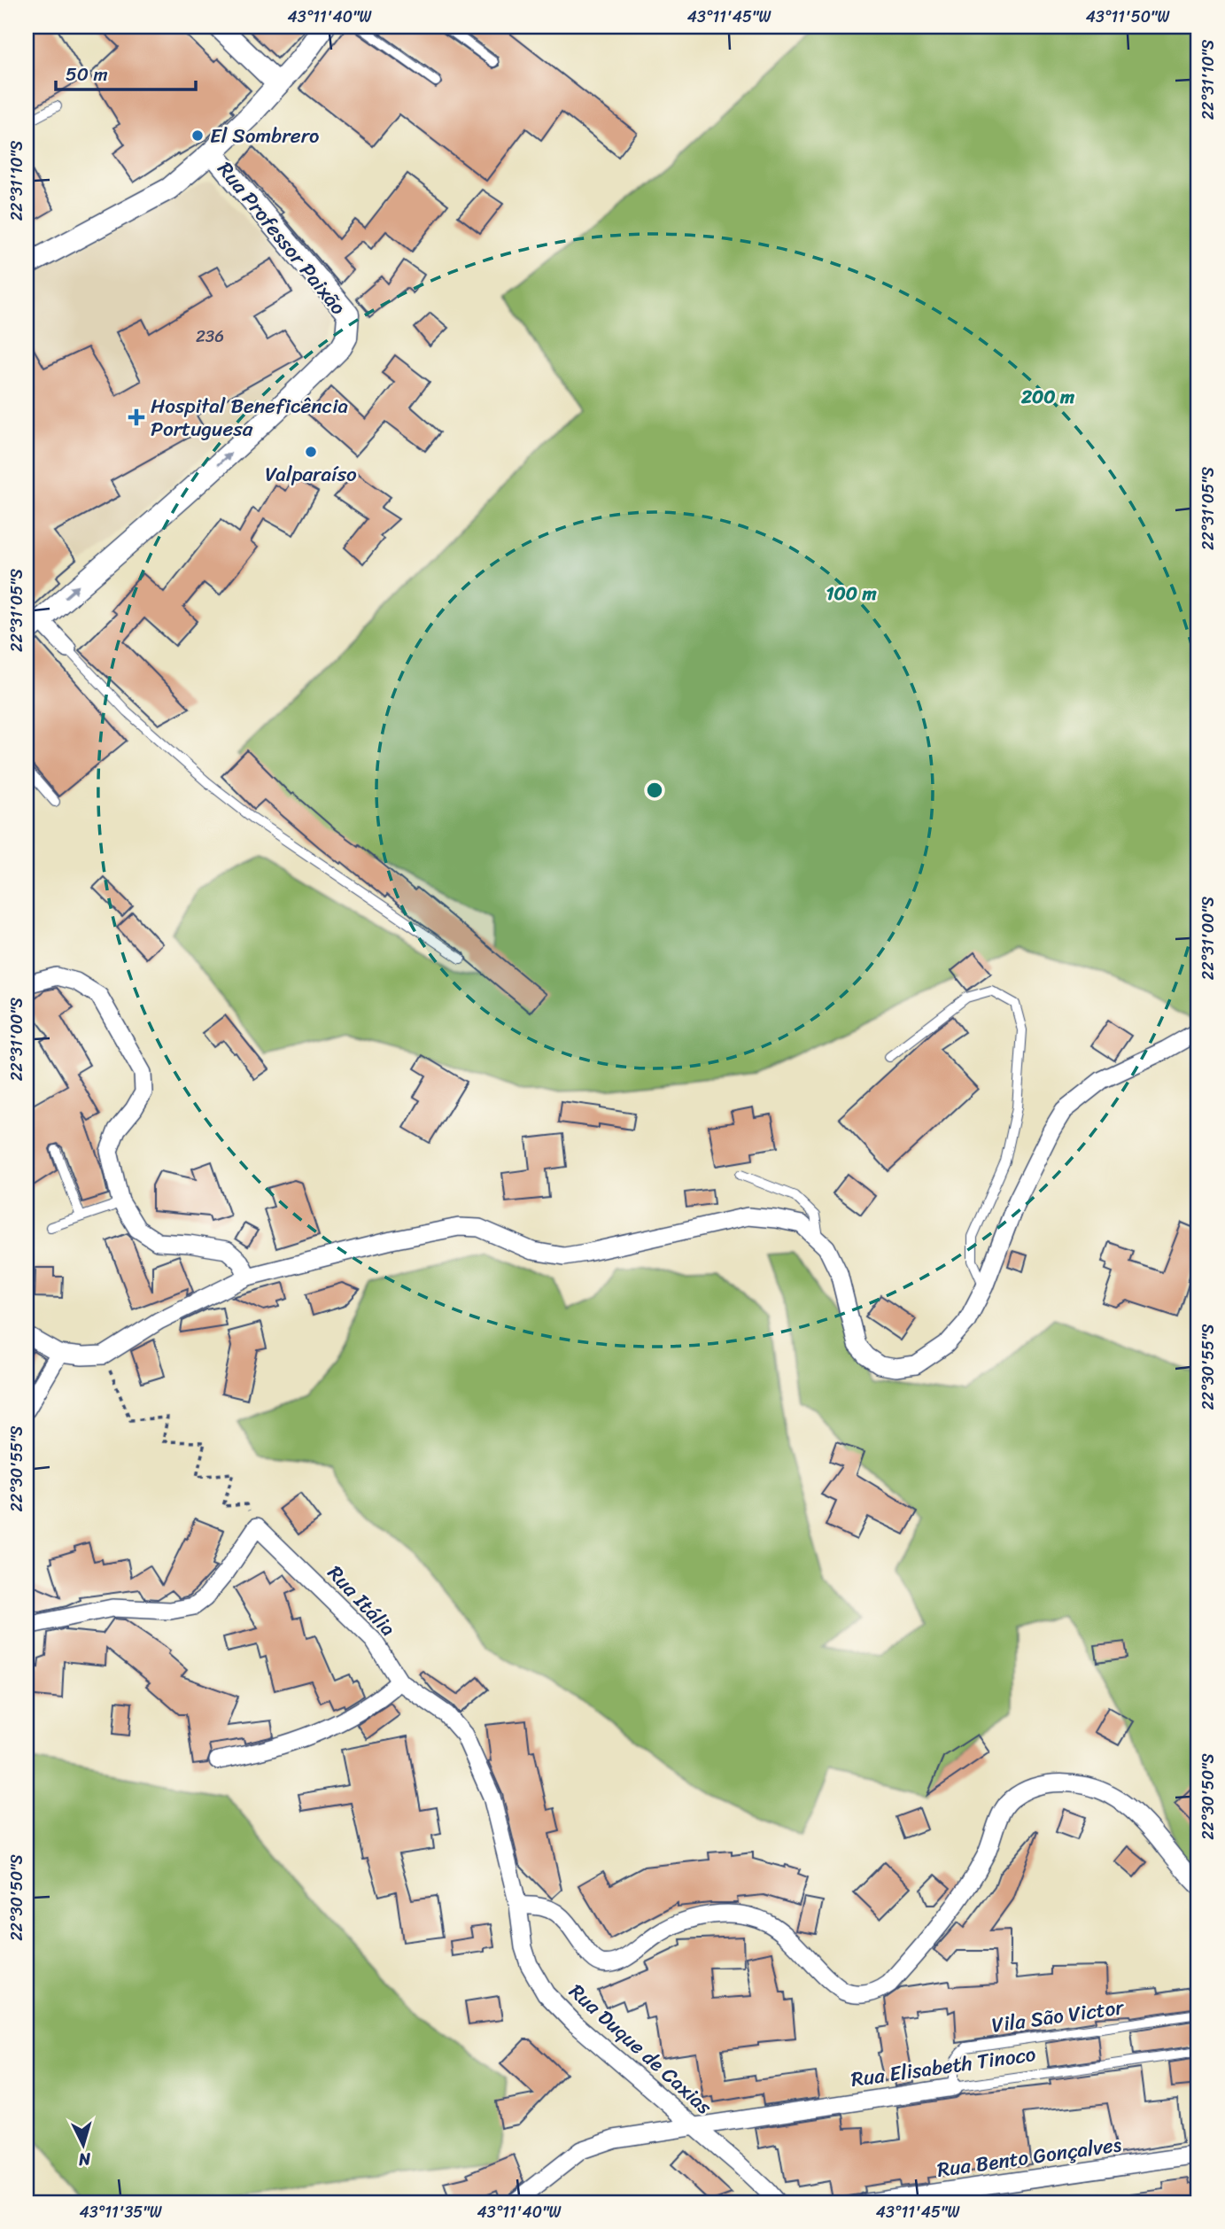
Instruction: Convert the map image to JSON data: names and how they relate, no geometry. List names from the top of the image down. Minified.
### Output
{"streets":{"street":["Rua Professor Paixão","Rua Itália","Rua Duque de Caxias","Rua Elisabeth Tinoco","Rua Bento Gonçalves"],"lane":["Vila São Victor"]},"crossings":[["Rua Itália","Rua Duque de Caxias"],["Vila São Victor","Rua Elisabeth Tinoco"],["Rua Duque de Caxias","Rua Elisabeth Tinoco"]],"places":{"other":["El Sombrero","Valparaíso"],"health":["Hospital Beneficência Portuguesa"]},"house_numbers":["236"],"scale_bar":"50 m","north":"bottom","coordinates":["43°11'40\"W","43°11'45\"W","43°11'50\"W","22°31'10\"S","22°31'05\"S","22°31'00\"S","22°30'55\"S","22°30'50\"S","43°11'35\"W"],"rings":["200 m","100 m"]}
